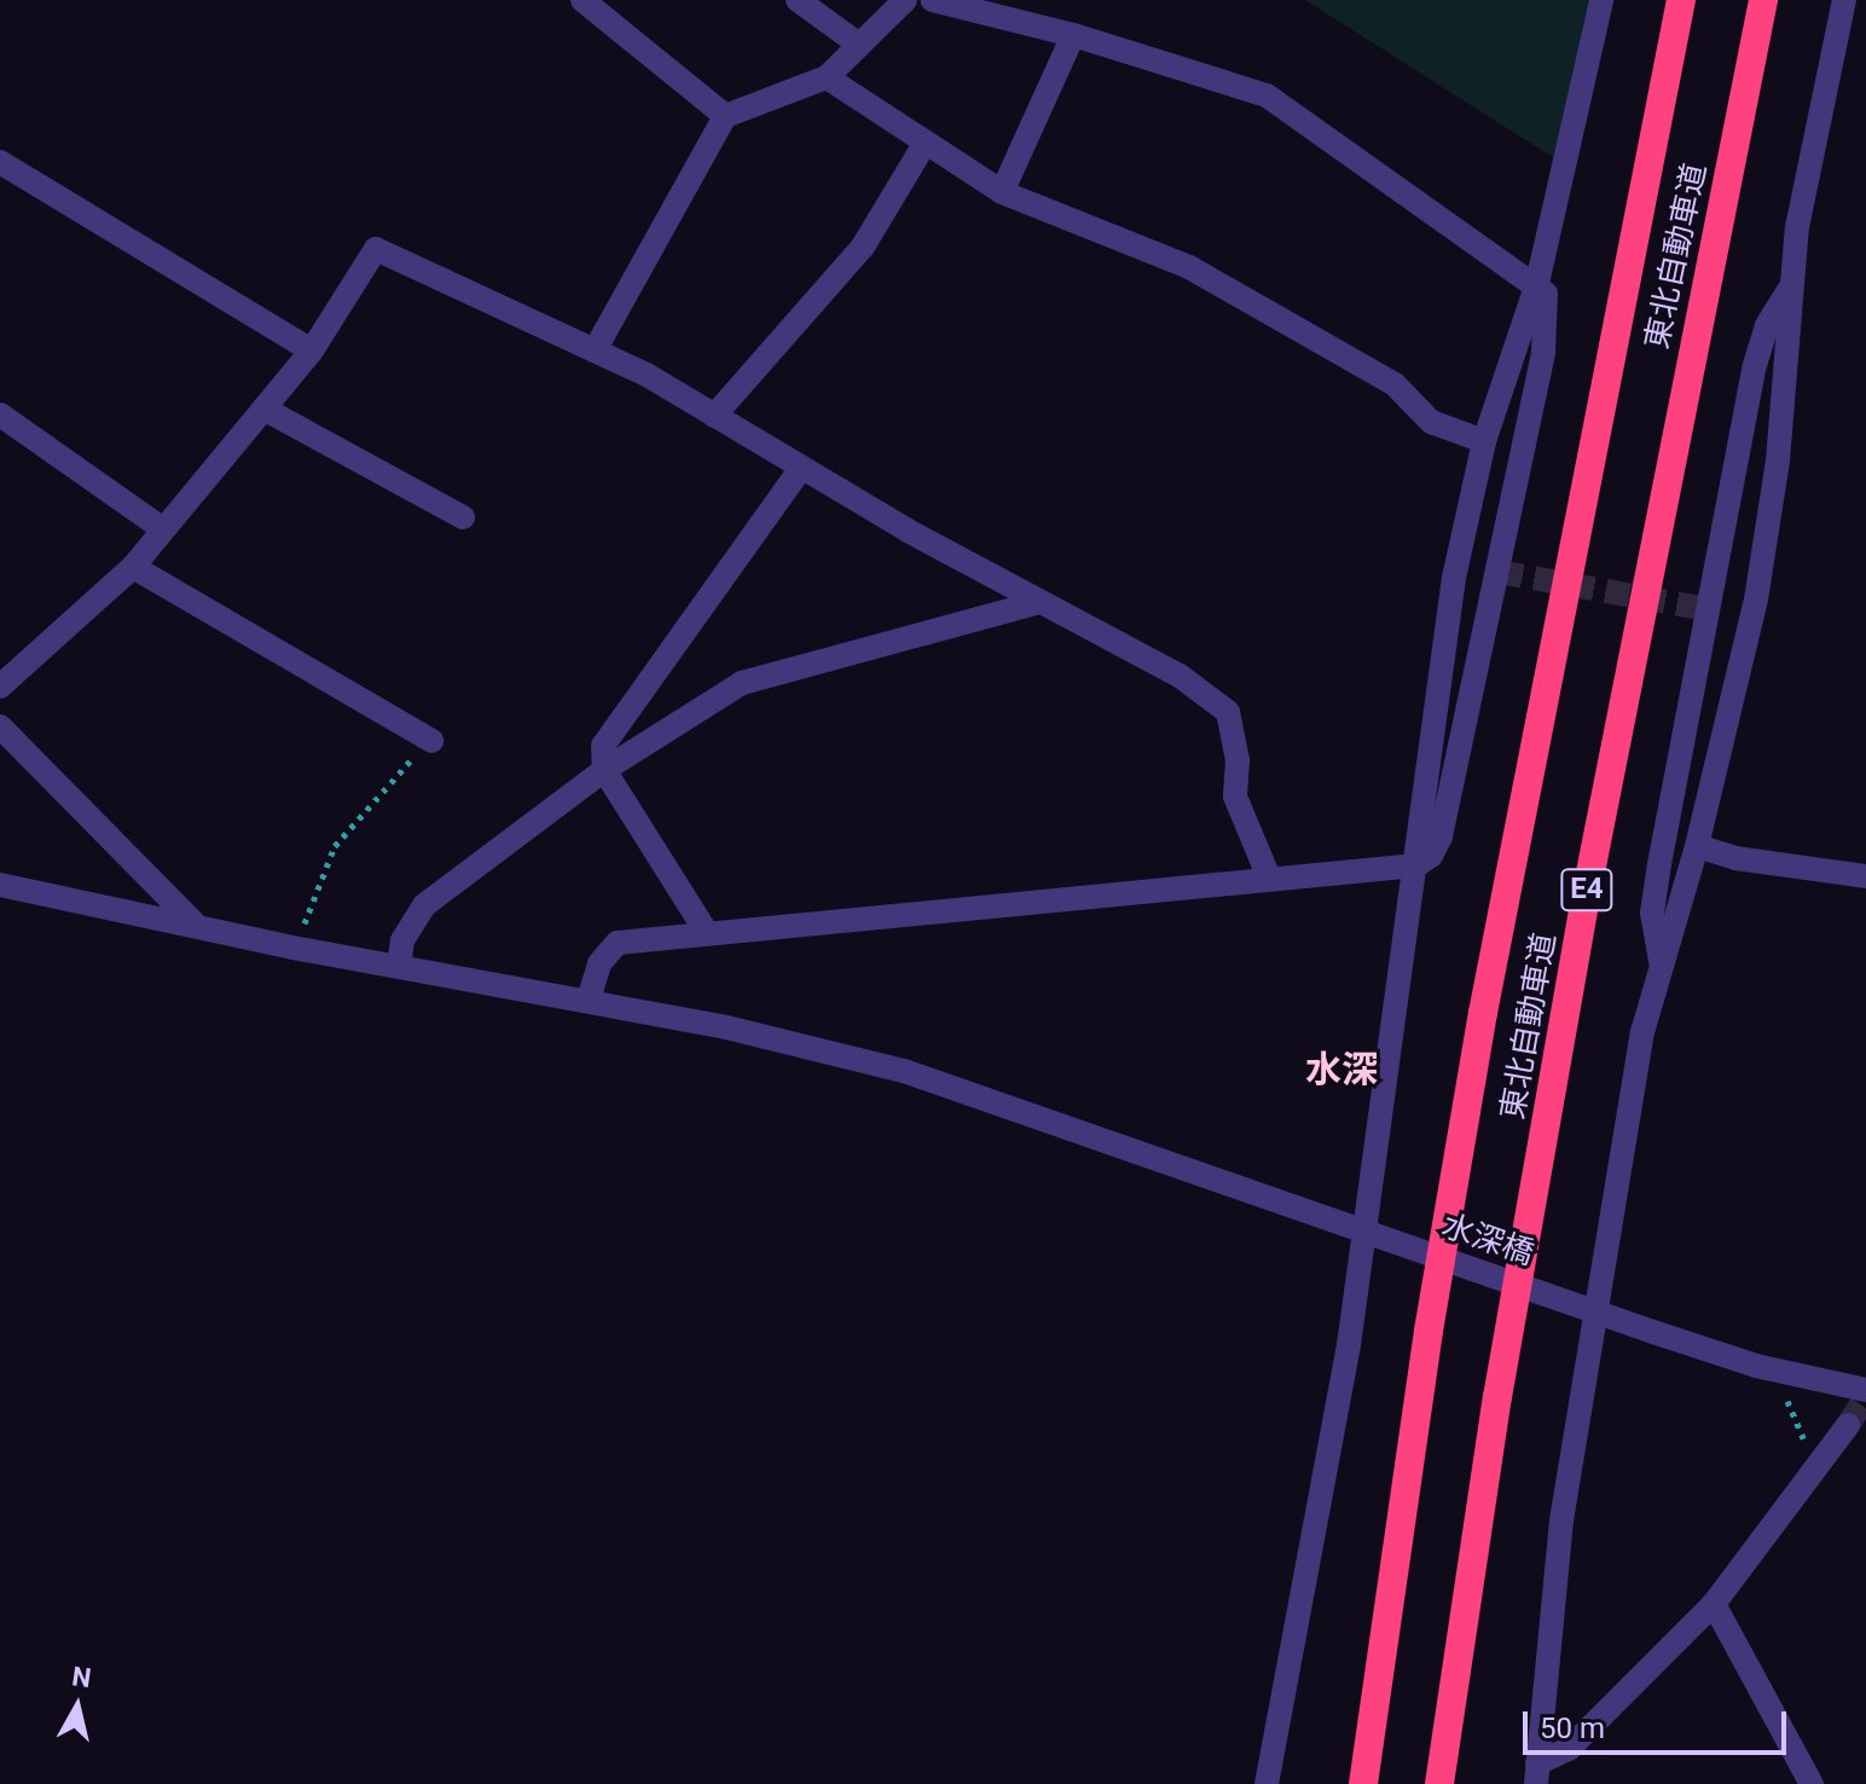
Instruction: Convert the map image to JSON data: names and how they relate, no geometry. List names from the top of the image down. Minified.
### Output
{"streets":{"highway":["東北自動車道","E4"],"street":["水深橋"]},"districts":["水深"],"scale_bar":"50 m","north":"top"}
